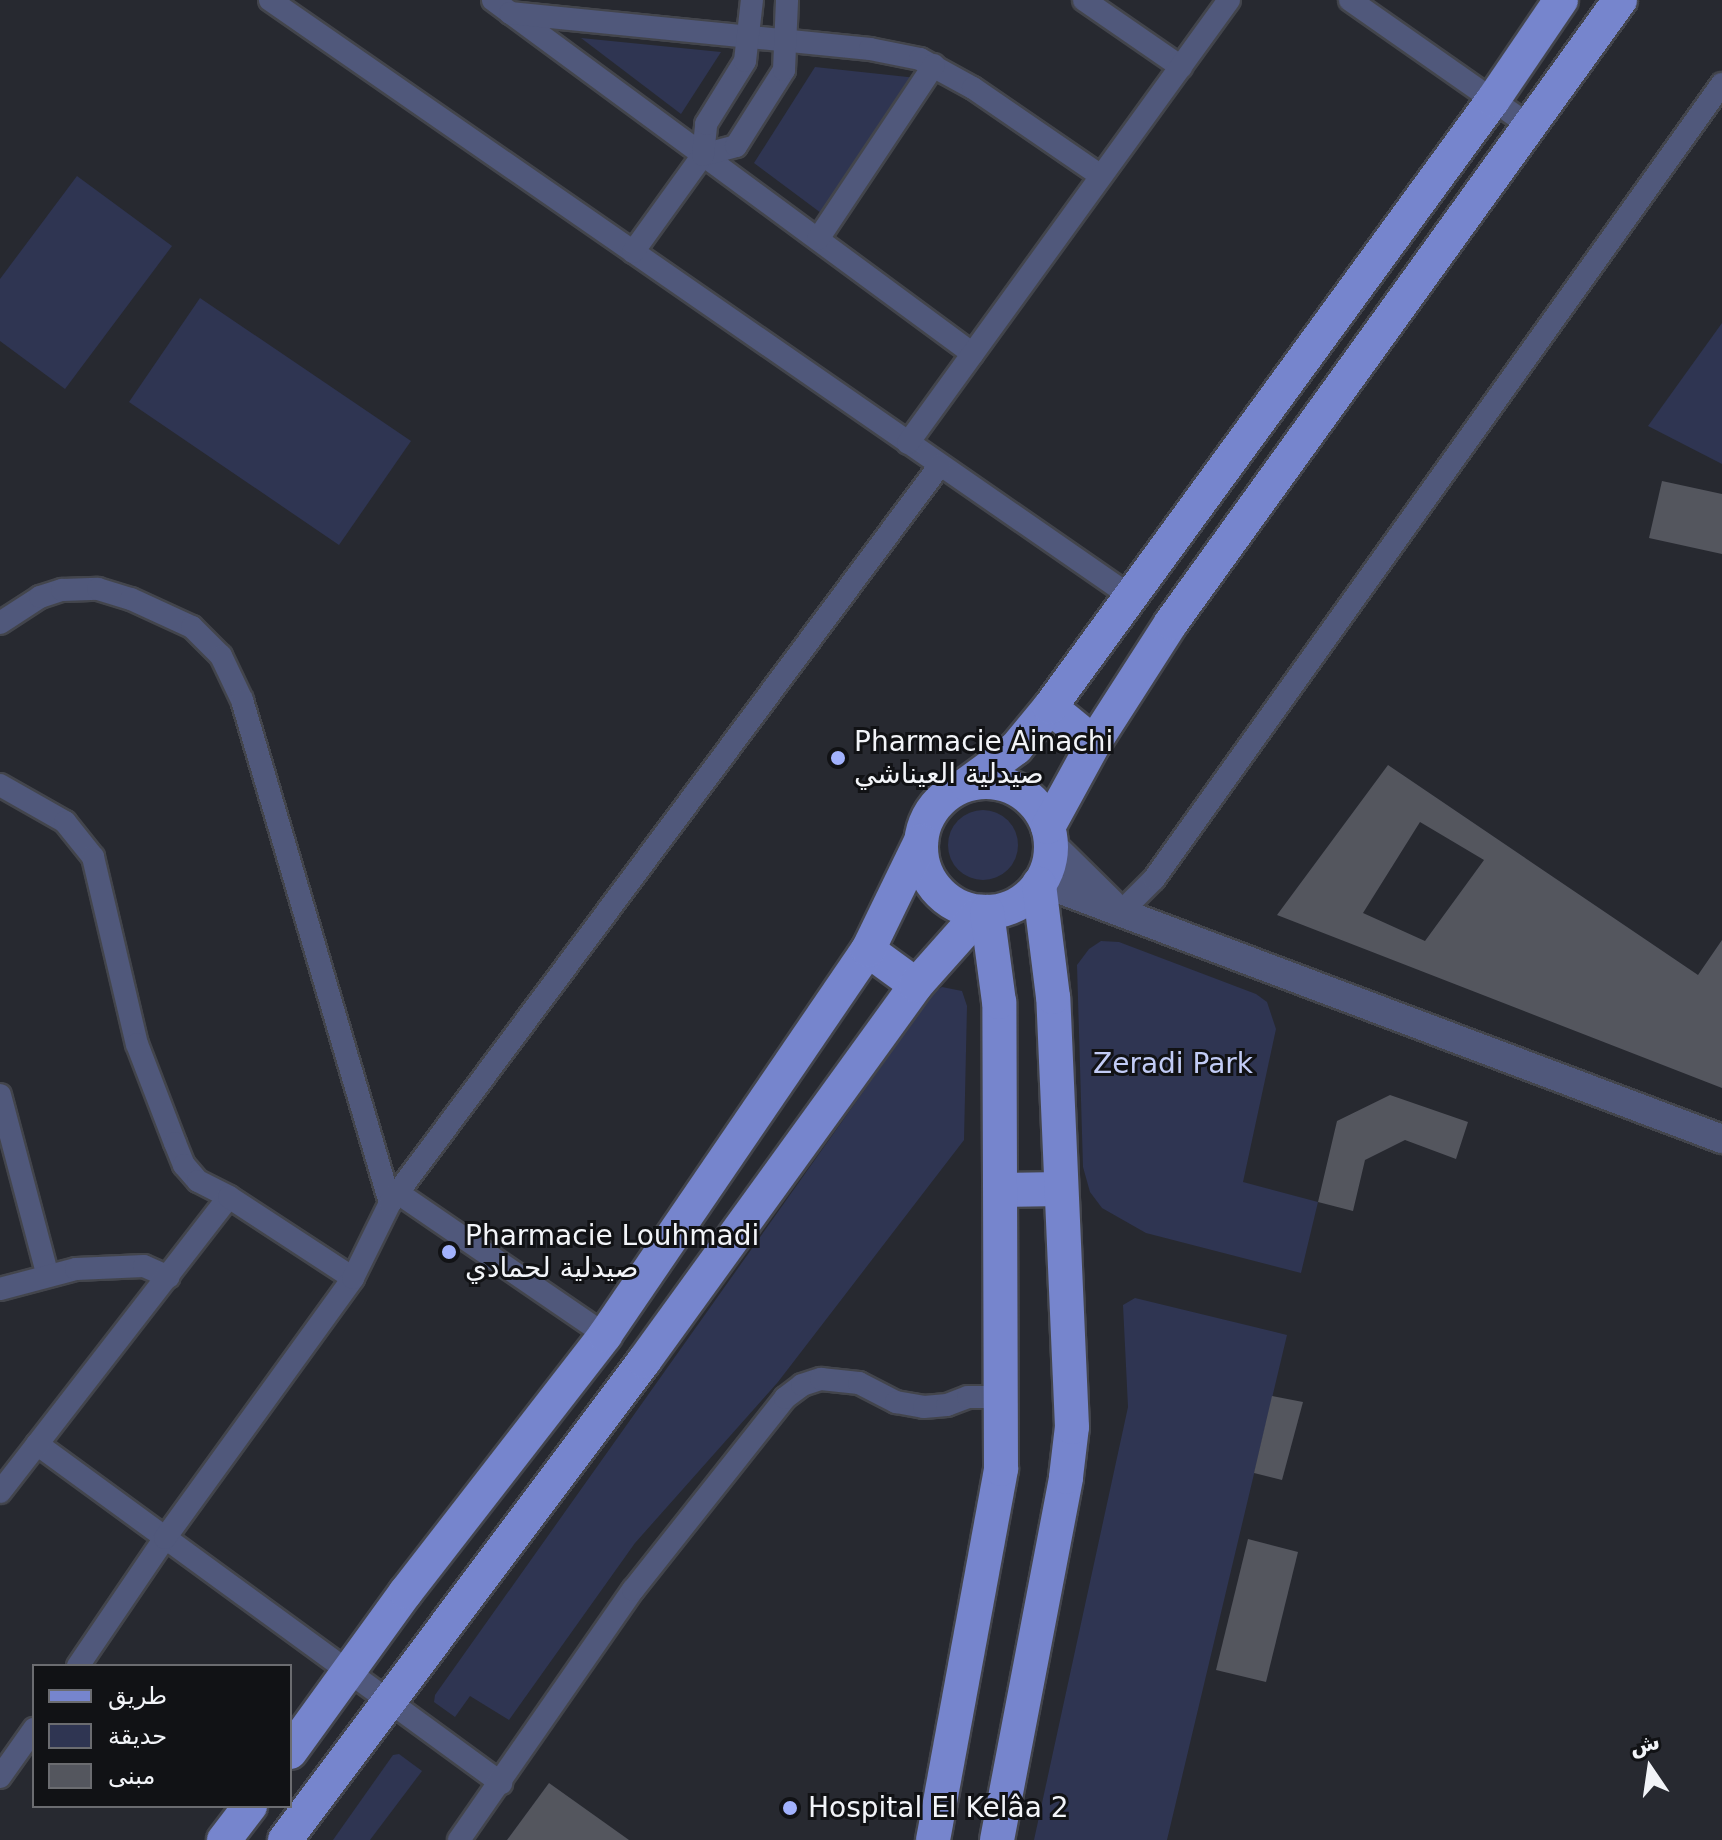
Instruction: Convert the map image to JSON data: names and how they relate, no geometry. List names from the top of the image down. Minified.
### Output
{"parks":["Zeradi Park"],"places":["Pharmacie Ainachi صيدلية العيناشي","Pharmacie Louhmadi صيدلية لحمادي","Hospital El Kelâa 2"],"legend":["طريق","حديقة","مبنى"],"north":"top"}
